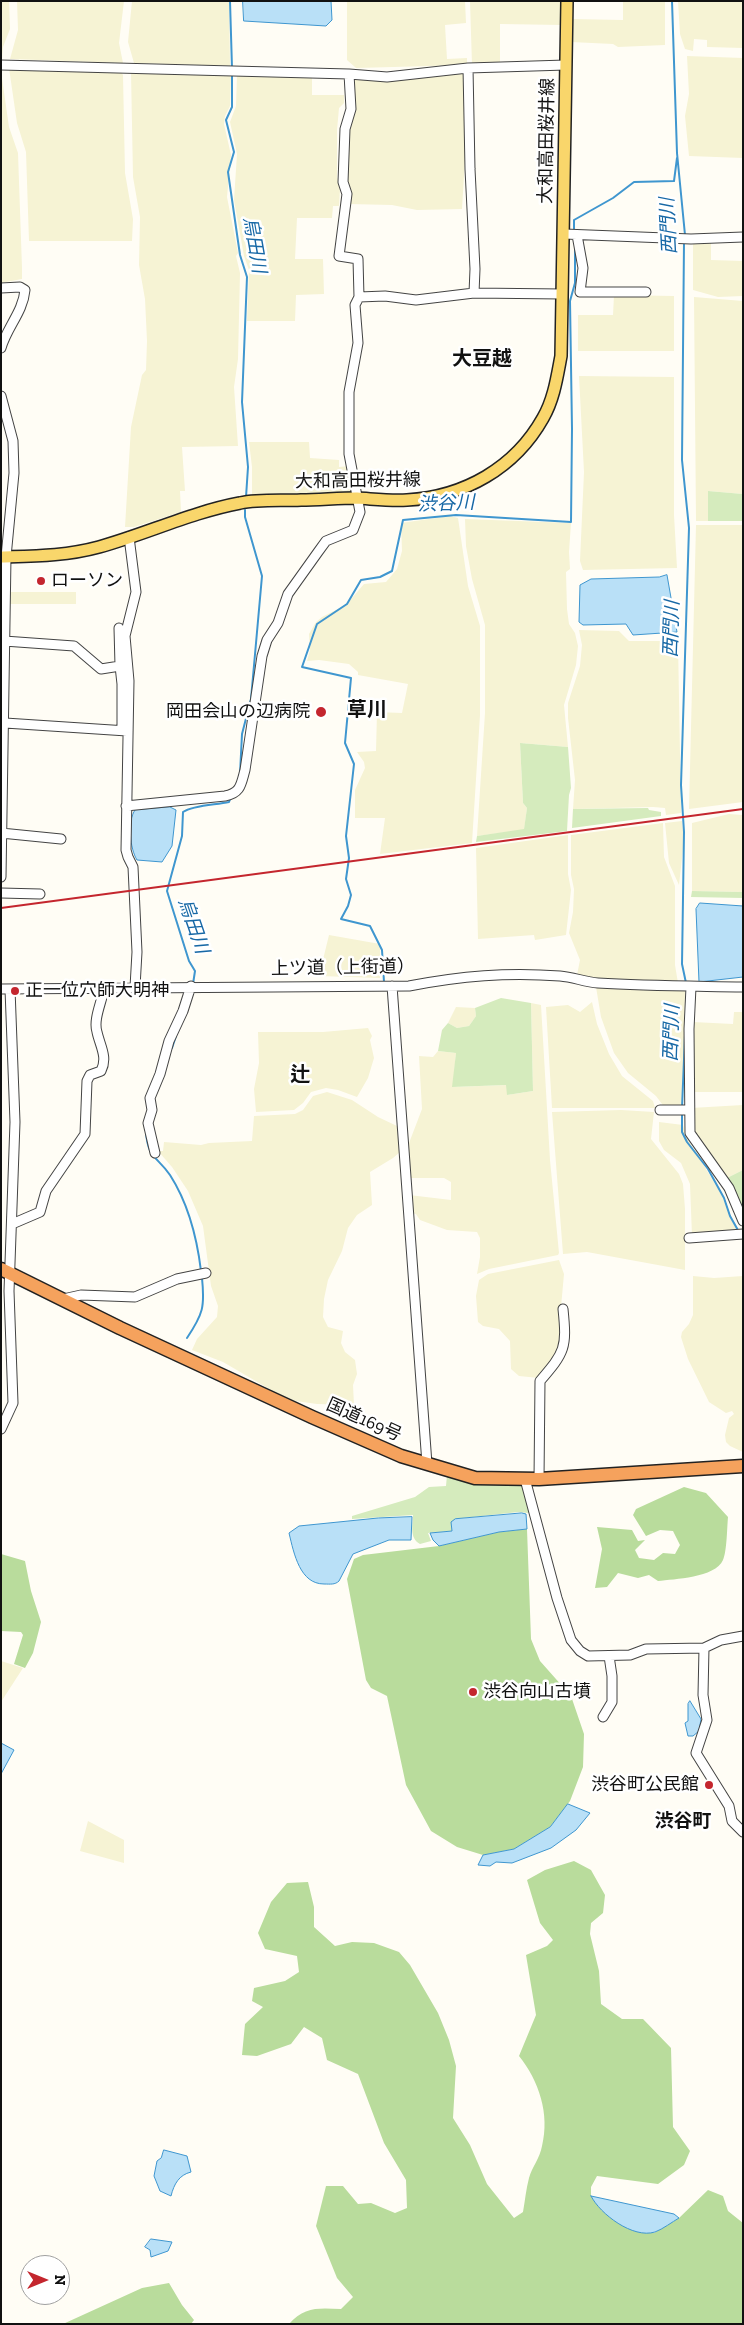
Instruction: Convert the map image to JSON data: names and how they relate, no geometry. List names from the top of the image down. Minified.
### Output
{"streets":{"highway":["国道169号"],"main road":["大和高田桜井線"],"street":["上ツ道（上街道）"]},"districts":["大豆越","草川","辻","渋谷町"],"water":["西門川","烏田川","渋谷川"],"places":["ローソン","岡田会山の辺病院","正一位穴師大明神","渋谷向山古墳","渋谷町公民館"],"north":"right"}
